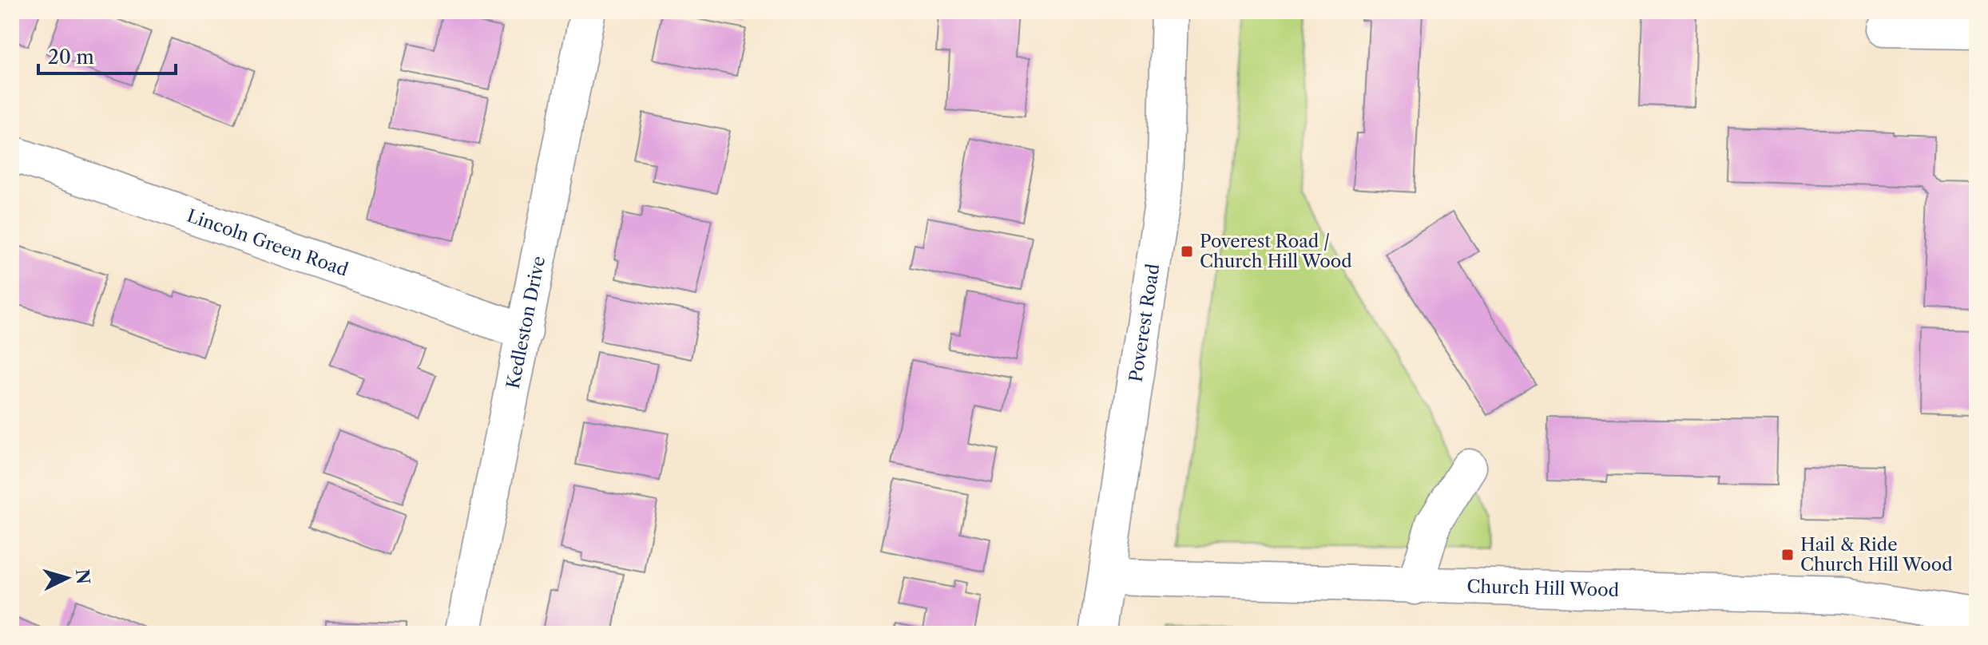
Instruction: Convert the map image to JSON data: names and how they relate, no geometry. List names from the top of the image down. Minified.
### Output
{"streets":{"street":["Lincoln Green Road","Kedleston Drive","Poverest Road","Church Hill Wood"]},"crossings":[["Lincoln Green Road","Kedleston Drive"],["Poverest Road","Church Hill Wood"]],"places":{"transit":["Poverest Road / Church Hill Wood","Hail & Ride Church Hill Wood"]},"scale_bar":"20 m","north":"right"}
